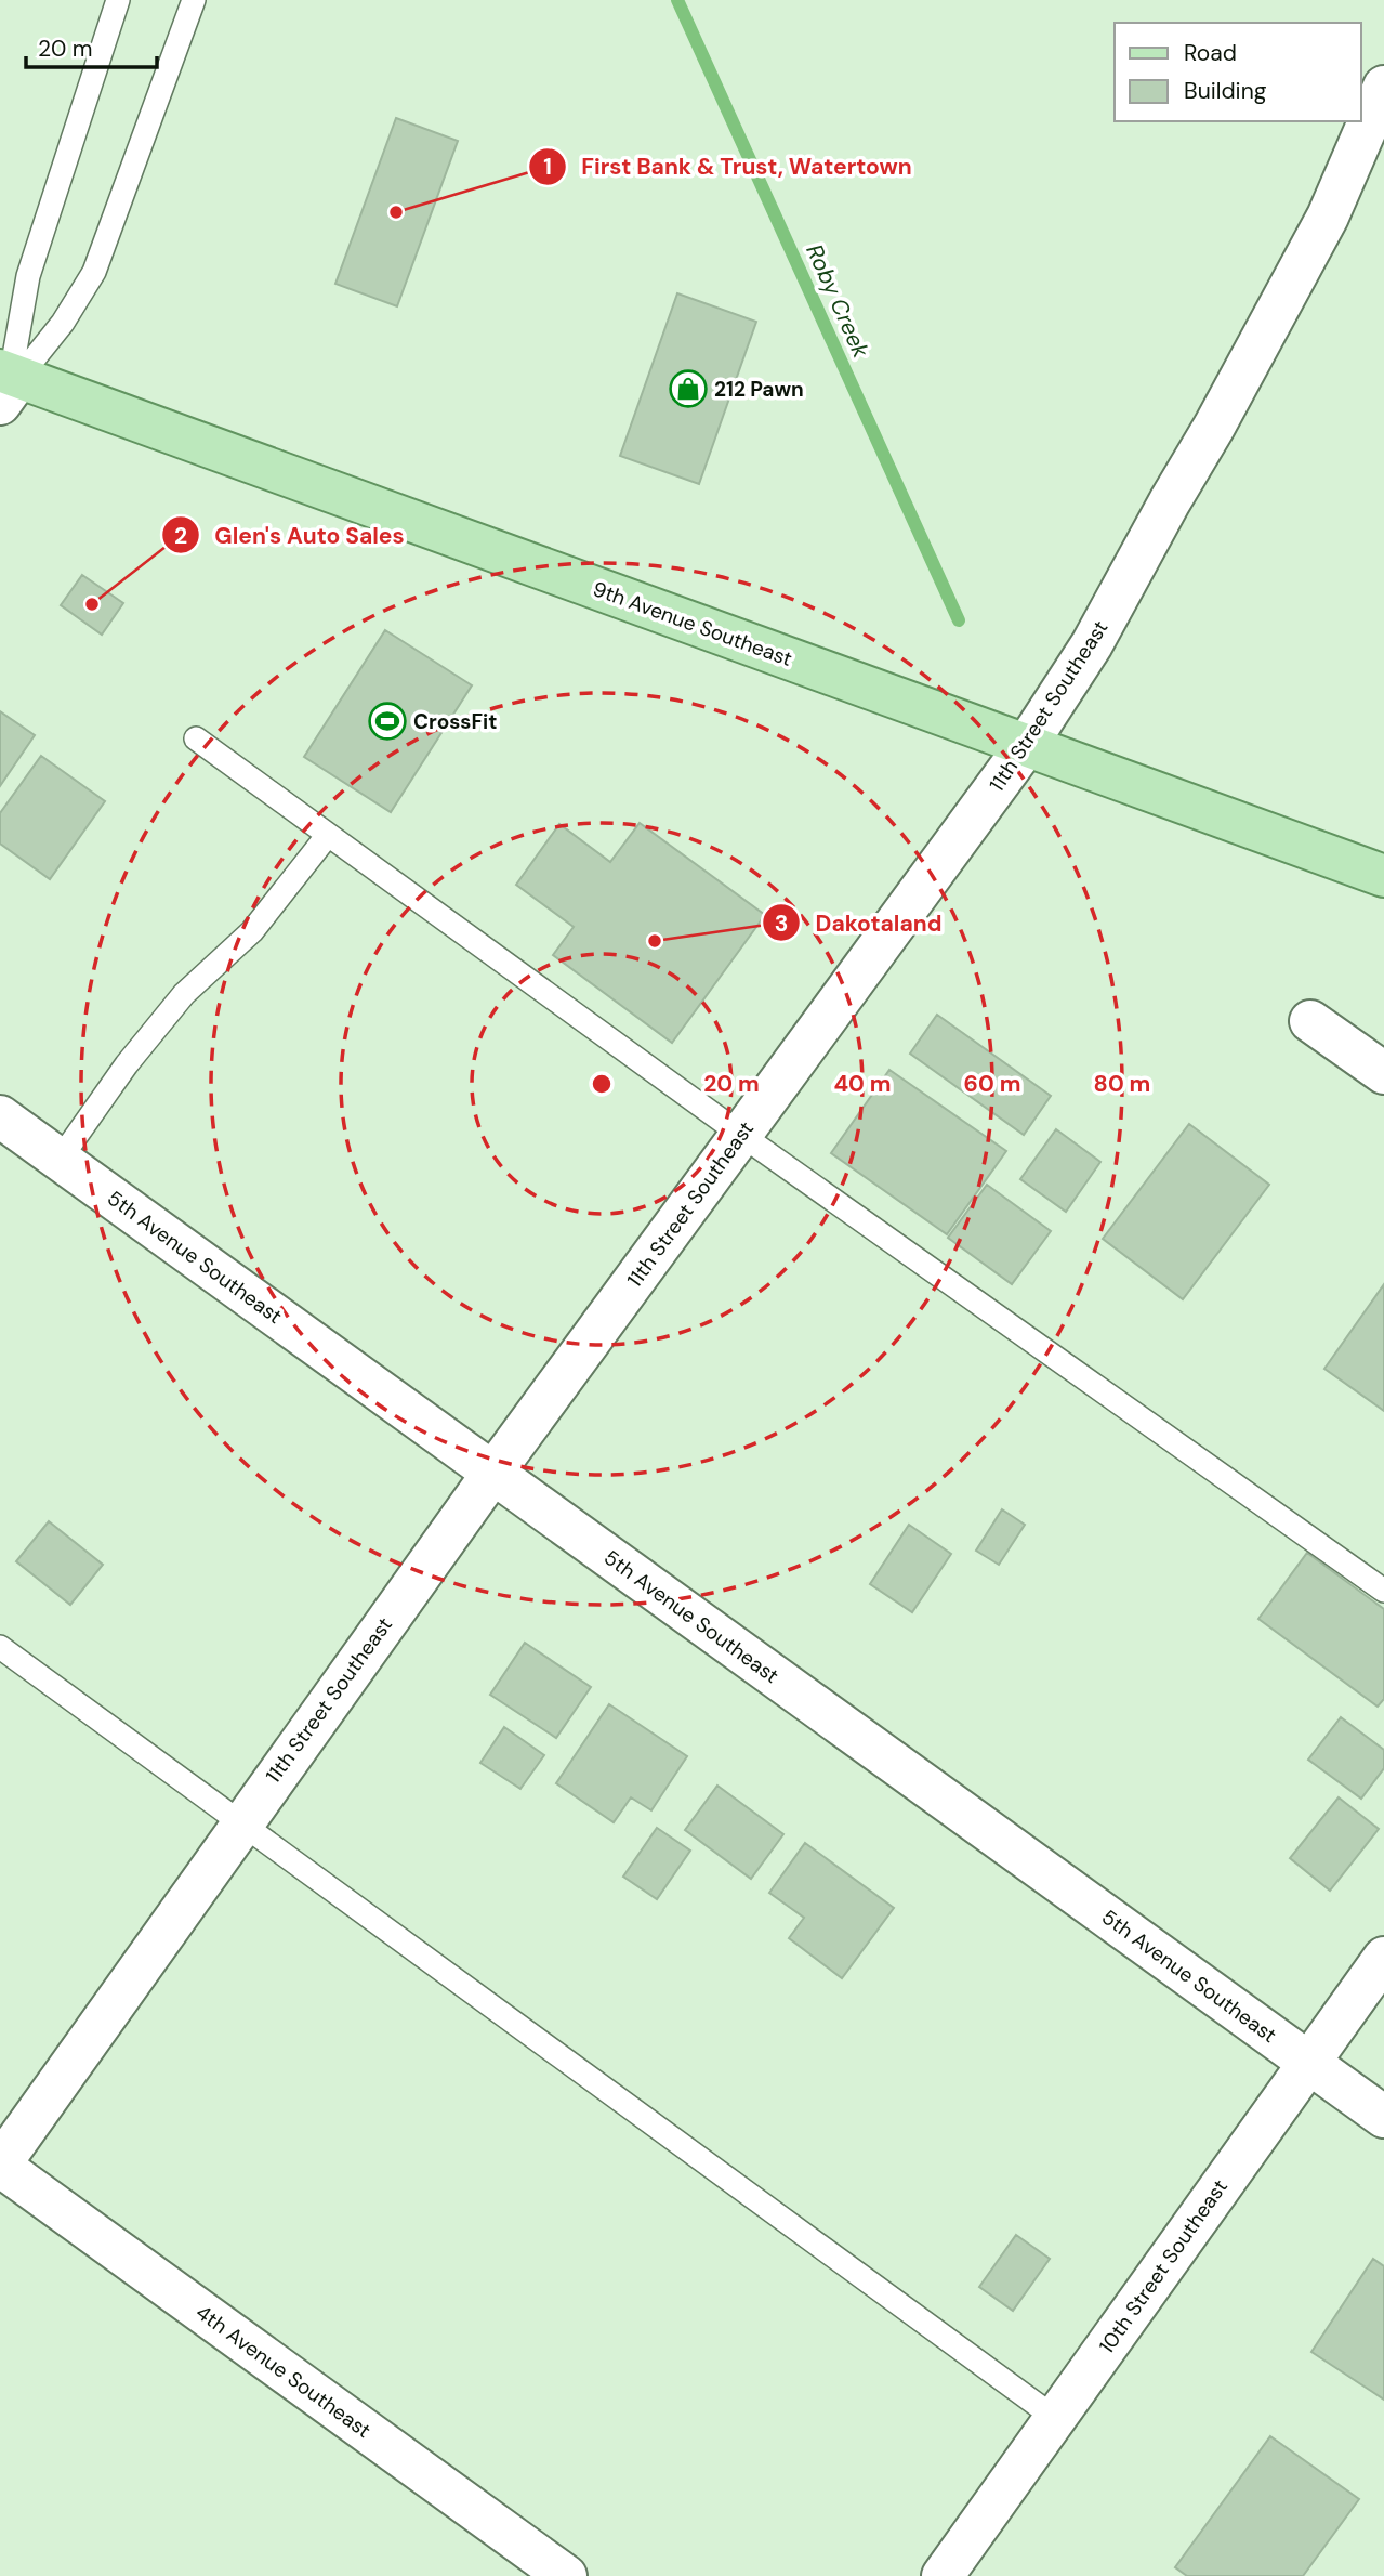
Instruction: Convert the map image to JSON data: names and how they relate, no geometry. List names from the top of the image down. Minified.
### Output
{"streets":{"main road":["9th Avenue Southeast"],"street":["11th Street Southeast","5th Avenue Southeast","10th Street Southeast","4th Avenue Southeast"]},"crossings":[["9th Avenue Southeast","11th Street Southeast"],["11th Street Southeast","5th Avenue Southeast"],["11th Street Southeast","4th Avenue Southeast"],["5th Avenue Southeast","10th Street Southeast"]],"water":["Roby Creek"],"places":{"other":["First Bank & Trust, Watertown","Glen's Auto Sales","Dakotaland"],"shop":["212 Pawn"],"sports":["CrossFit"]},"legend":["Road","Building"],"scale_bar":"20 m","rings":["20 m","40 m","60 m","80 m"]}
